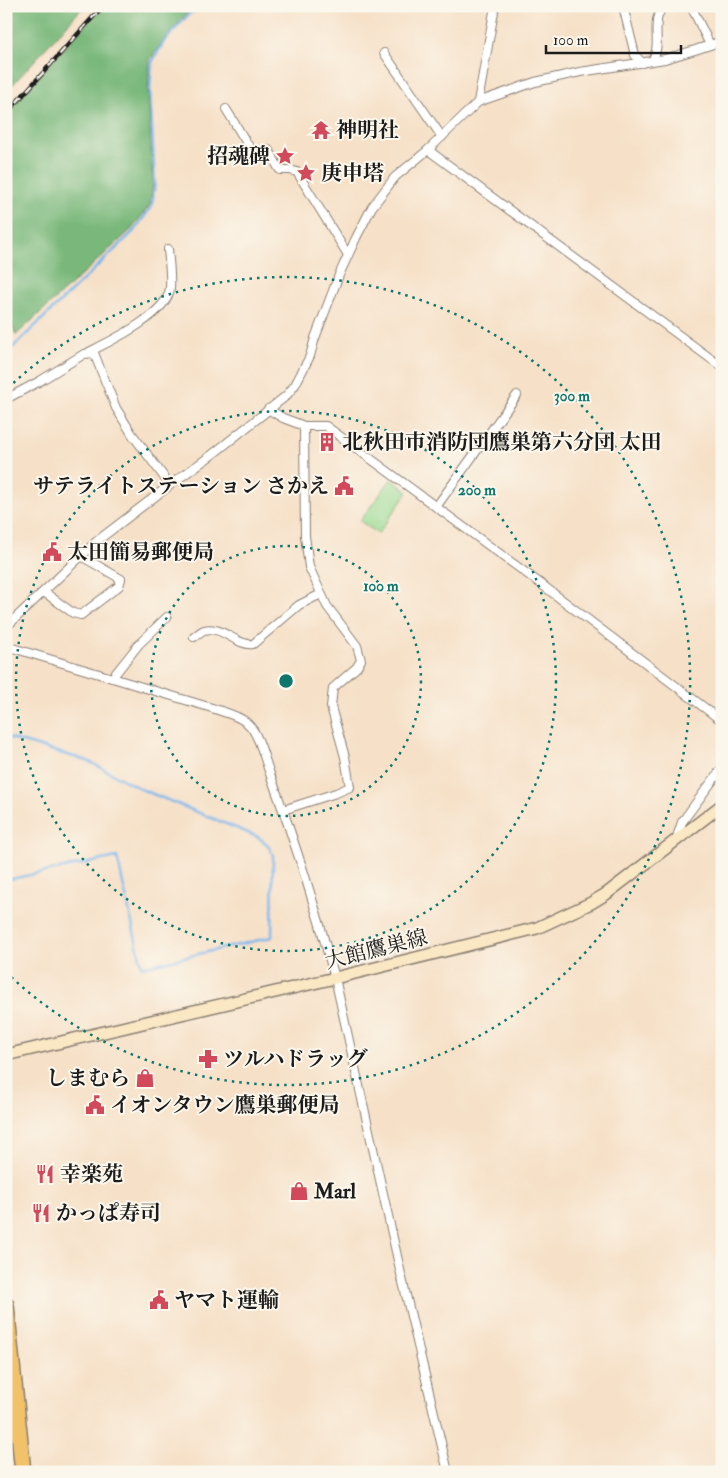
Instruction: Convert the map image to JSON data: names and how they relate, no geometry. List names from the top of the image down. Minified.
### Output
{"streets":{"main road":["大館鷹巣線"]},"places":{"temple":["神明社"],"place":["招魂碑","庚申塔"],"building":["北秋田市消防団鷹巣第六分団 太田"],"public building":["サテライトステーション さかえ","太田簡易郵便局","イオンタウン鷹巣郵便局","ヤマト運輸"],"pharmacy":["ツルハドラッグ"],"shop":["しまむら","Marl"],"restaurant":["幸楽苑","かっぱ寿司"]},"scale_bar":"100 m","rings":["300 m","200 m","100 m"]}
